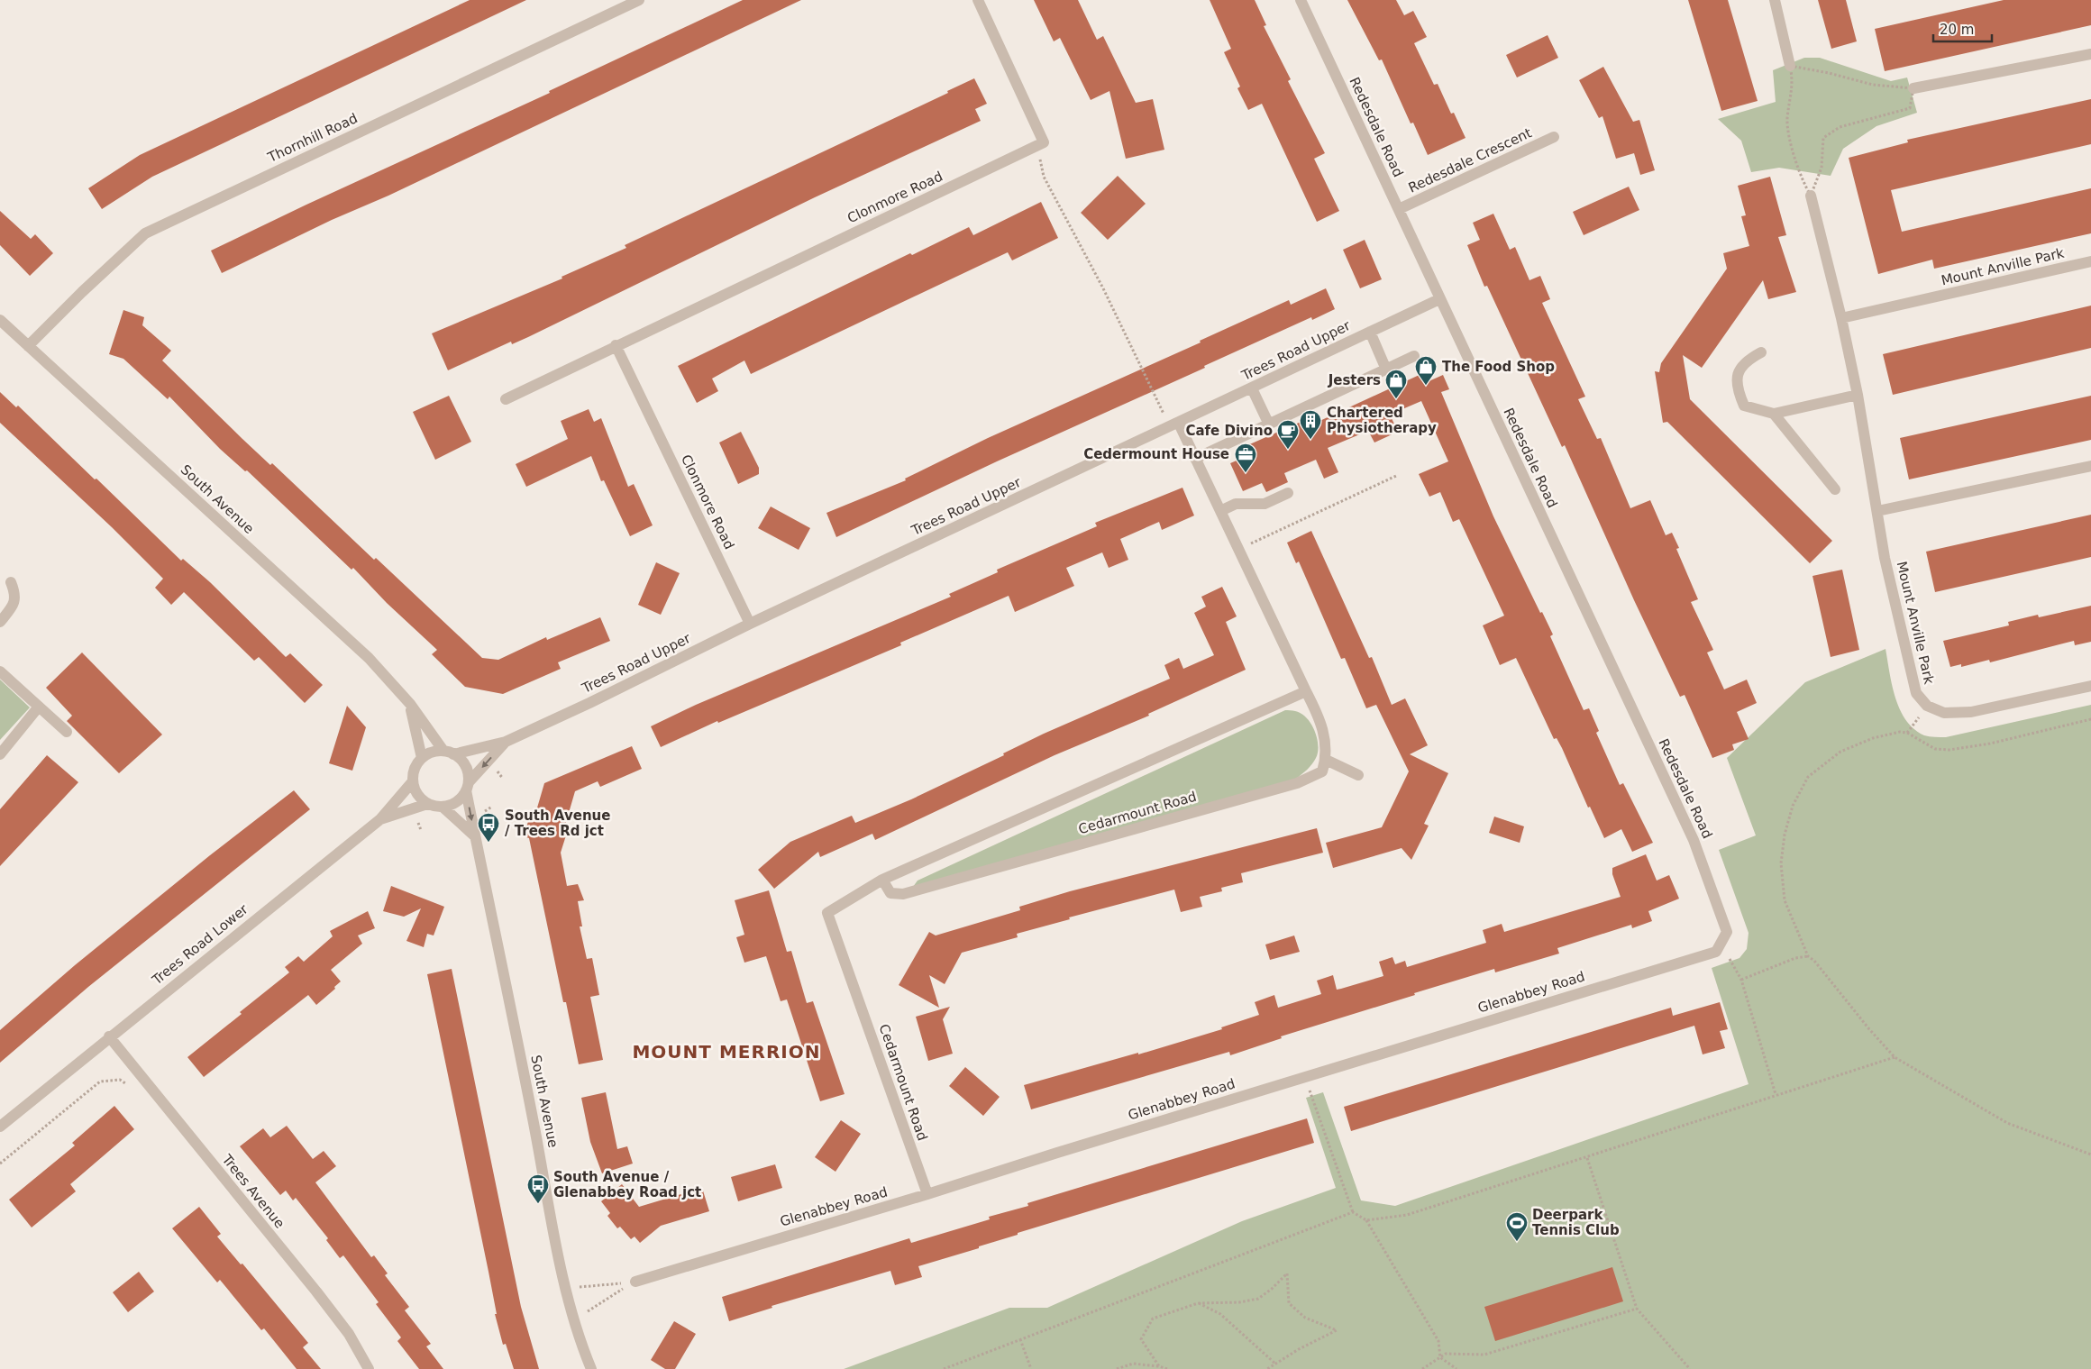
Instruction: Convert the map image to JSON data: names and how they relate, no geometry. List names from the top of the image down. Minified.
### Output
{"streets":{"street":["Redesdale Road","Thornhill Road","Redesdale Crescent","Clonmore Road","Mount Anville Park","Trees Road Upper","South Avenue","Cedarmount Road","Trees Road Lower","Glenabbey Road","Trees Avenue"]},"crossings":[["Redesdale Road","Redesdale Crescent"],["Redesdale Road","Trees Road Upper"],["Redesdale Road","Glenabbey Road"],["Thornhill Road","South Avenue"],["Clonmore Road","Trees Road Upper"],["South Avenue","Trees Road Lower"],["Cedarmount Road","Glenabbey Road"],["Trees Road Lower","Trees Avenue"]],"districts":["MOUNT MERRION"],"places":{"shop":["The Food Shop","Jesters"],"building":["Chartered Physiotherapy"],"cafe":["Cafe Divino"],"office":["Cedermount House"],"bus stop":["South Avenue / Trees Rd jct","South Avenue / Glenabbey Road jct"],"sports":["Deerpark Tennis Club"]},"scale_bar":"20 m"}
